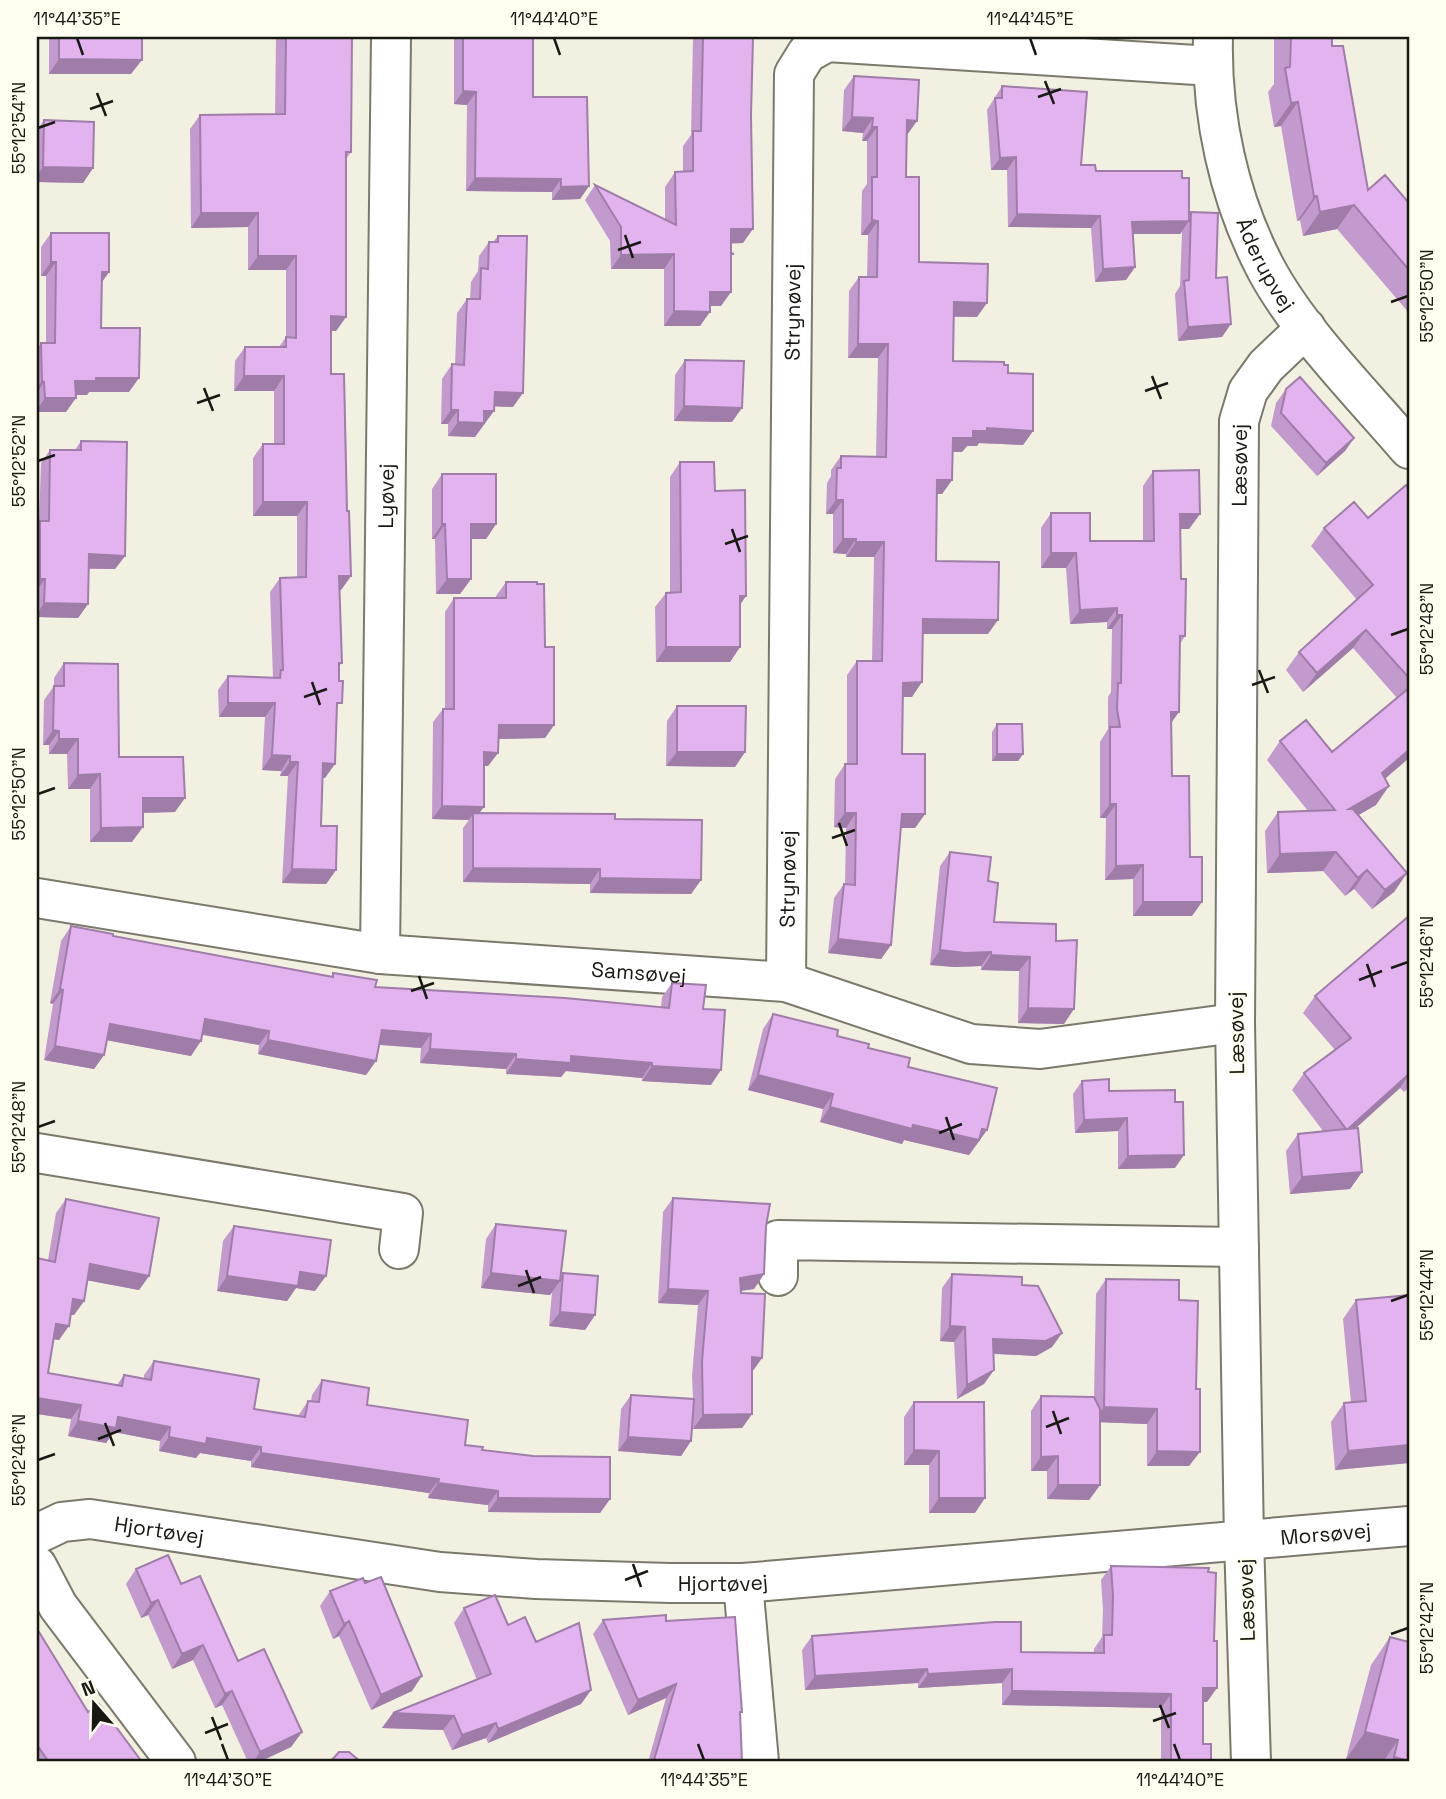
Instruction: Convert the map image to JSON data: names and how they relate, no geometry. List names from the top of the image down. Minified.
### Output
{"streets":{"street":["Åderupvej","Strynøvej","Læsøvej","Lyøvej","Samsøvej","Hjortøvej","Morsøvej"]},"crossings":[["Åderupvej","Strynøvej"],["Åderupvej","Læsøvej"],["Strynøvej","Samsøvej"],["Læsøvej","Samsøvej"],["Læsøvej","Hjortøvej"],["Læsøvej","Morsøvej"],["Lyøvej","Samsøvej"],["Hjortøvej","Morsøvej"]],"north":"top","coordinates":["11°44'35\"E","11°44'40\"E","11°44'45\"E","55°12'54\"N","55°12'50\"N","55°12'52\"N","55°12'48\"N","55°12'46\"N","55°12'44\"N","55°12'42\"N","11°44'30\"E"]}
